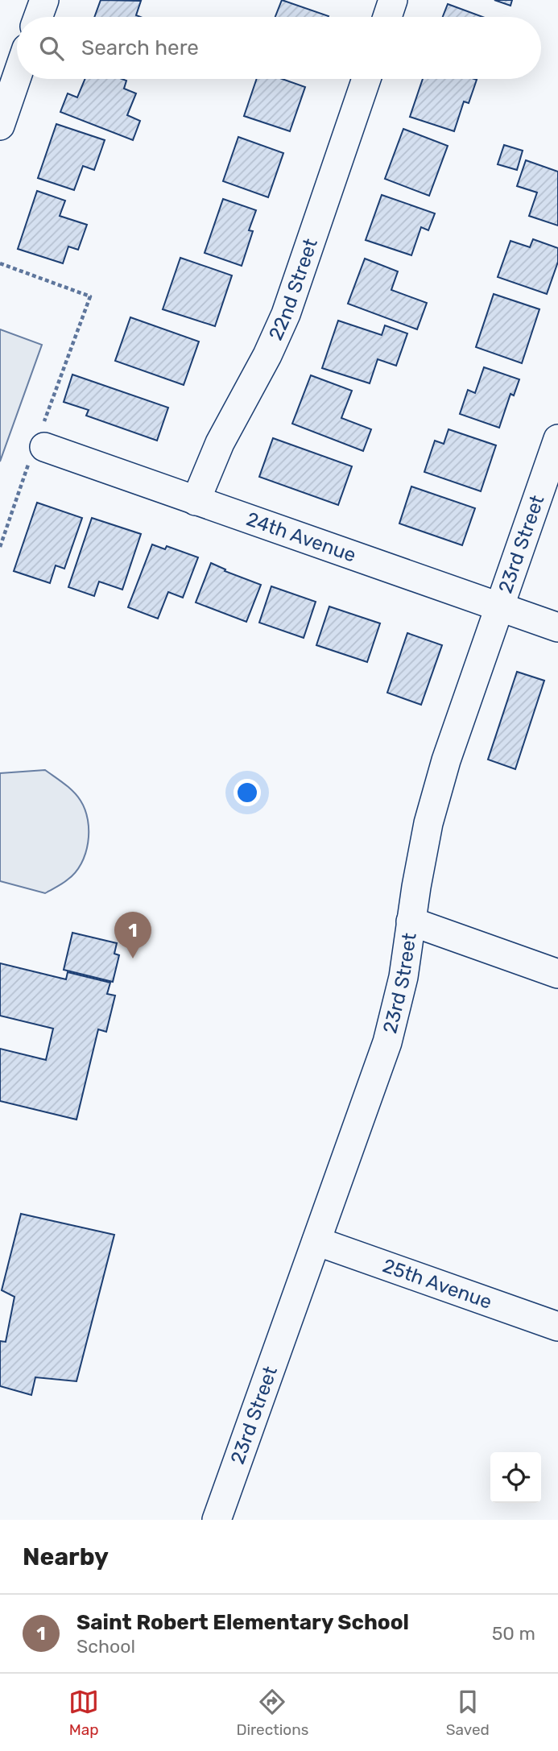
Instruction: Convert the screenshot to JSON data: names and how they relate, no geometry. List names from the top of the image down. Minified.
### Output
{"streets":{"street":["22nd Street","24th Avenue","23rd Street","25th Avenue"]},"crossings":[["22nd Street","24th Avenue"],["24th Avenue","23rd Street"],["23rd Street","25th Avenue"]],"page":{"search":"Search here","pins":"1","heading":"Nearby","list":[{"mark":"1","name":"Saint Robert Elementary School","note":"School","value":"50 m"}],"nav":["Map","Directions","Saved"]}}
